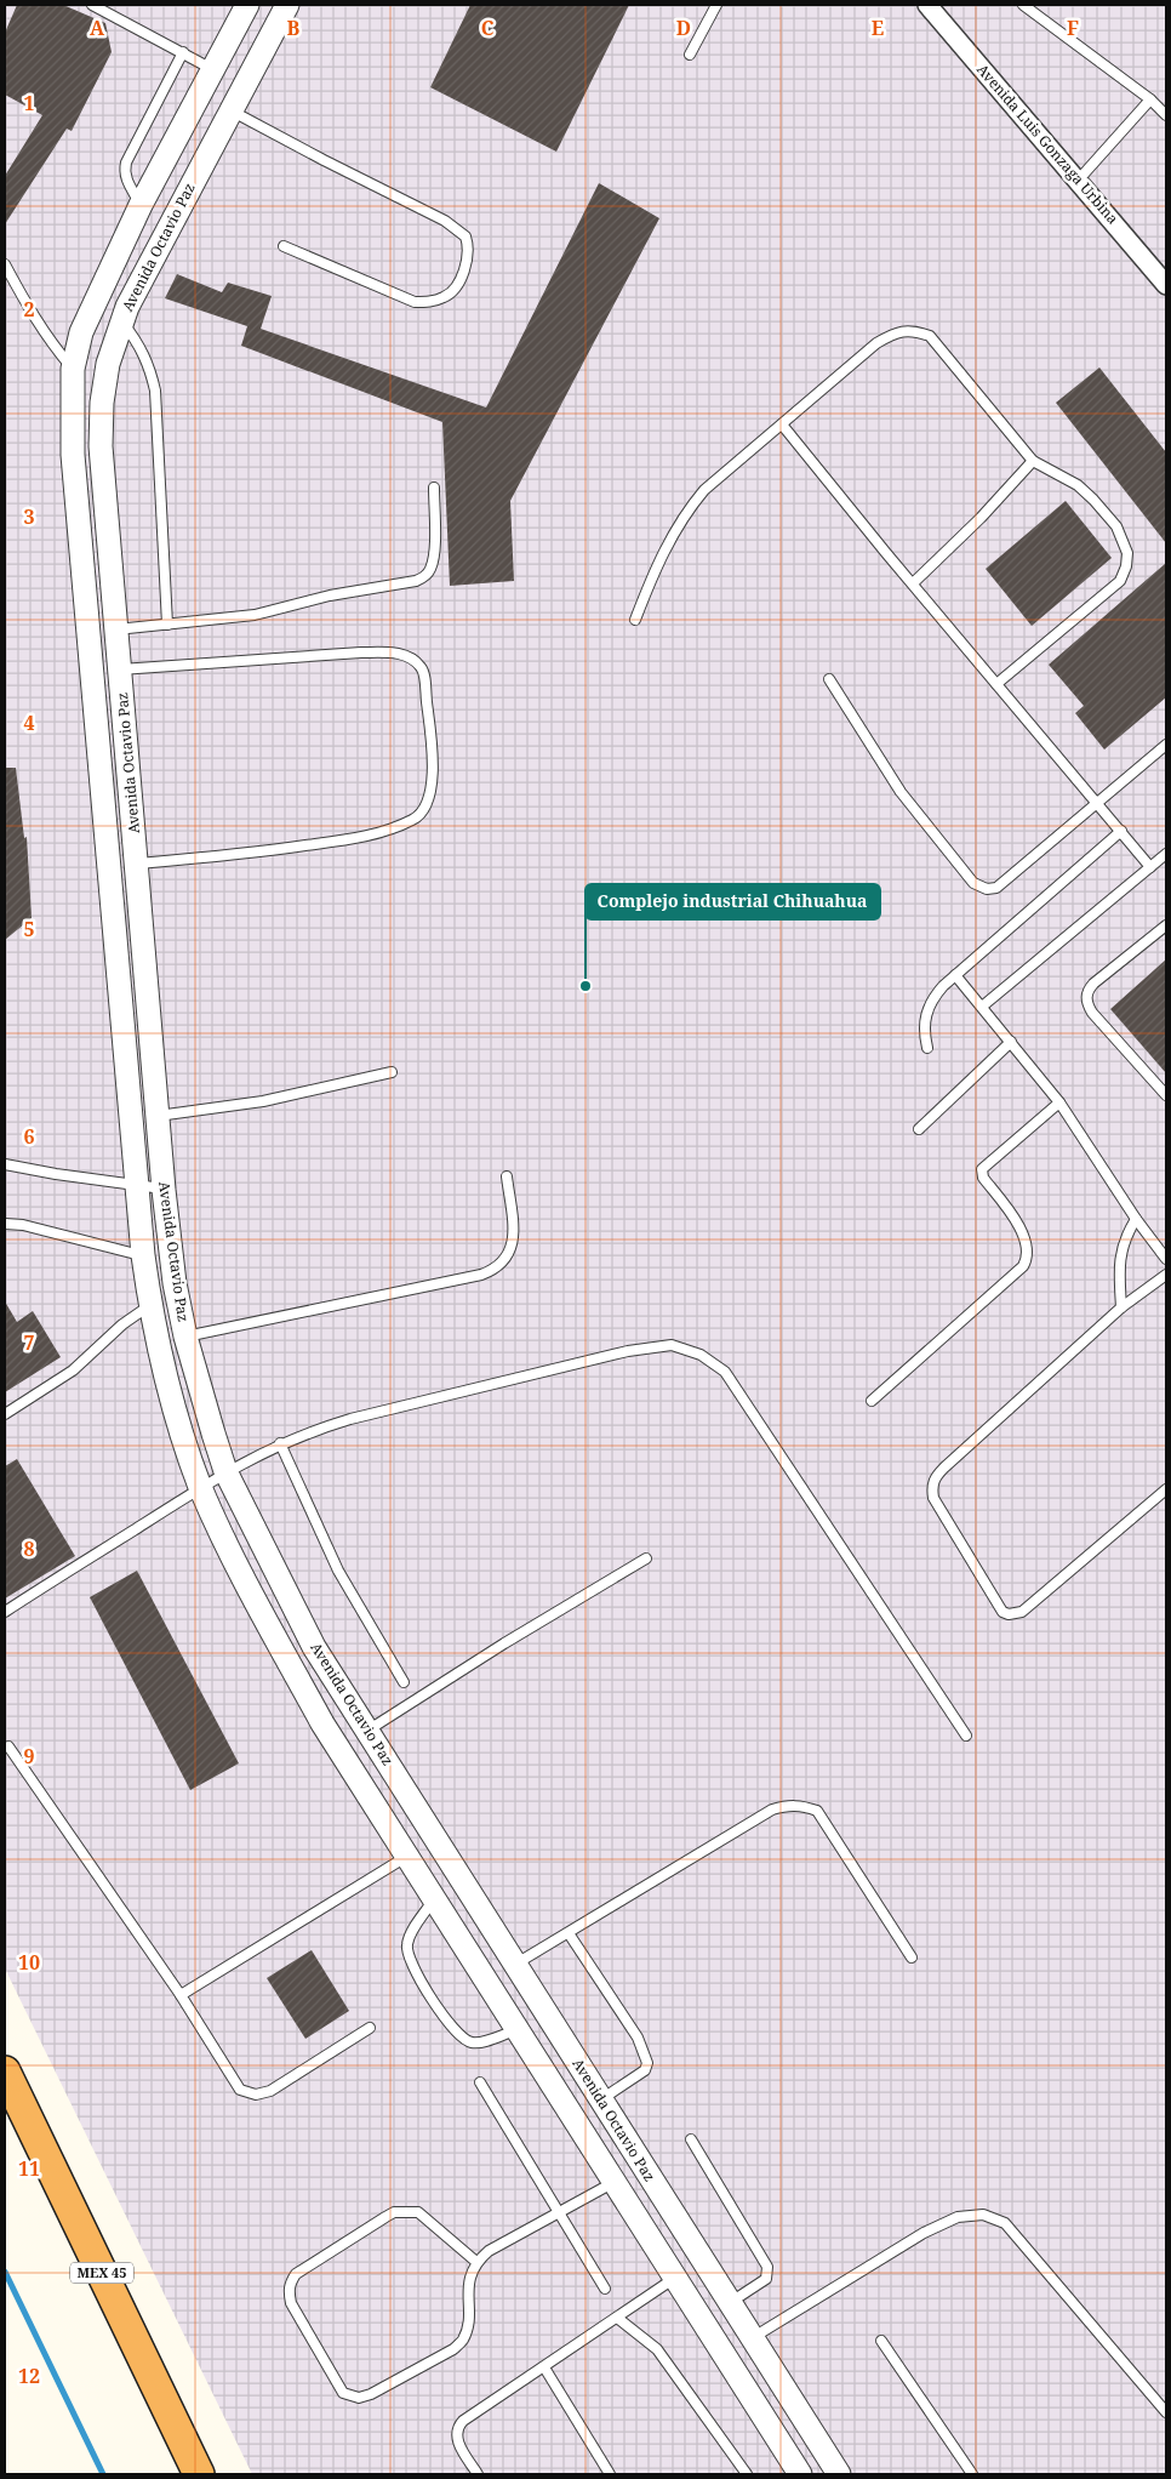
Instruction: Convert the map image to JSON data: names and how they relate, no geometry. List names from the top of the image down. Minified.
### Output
{"streets":{"highway":["MEX 45"],"street":["Avenida Luis Gonzaga Urbina","Avenida Octavio Paz"]},"places":["Complejo industrial Chihuahua"],"grid":{"columns":["A","B","C","D","E","F"],"rows":["1","2","3","4","5","6","7","8","9","10","11","12"]}}
